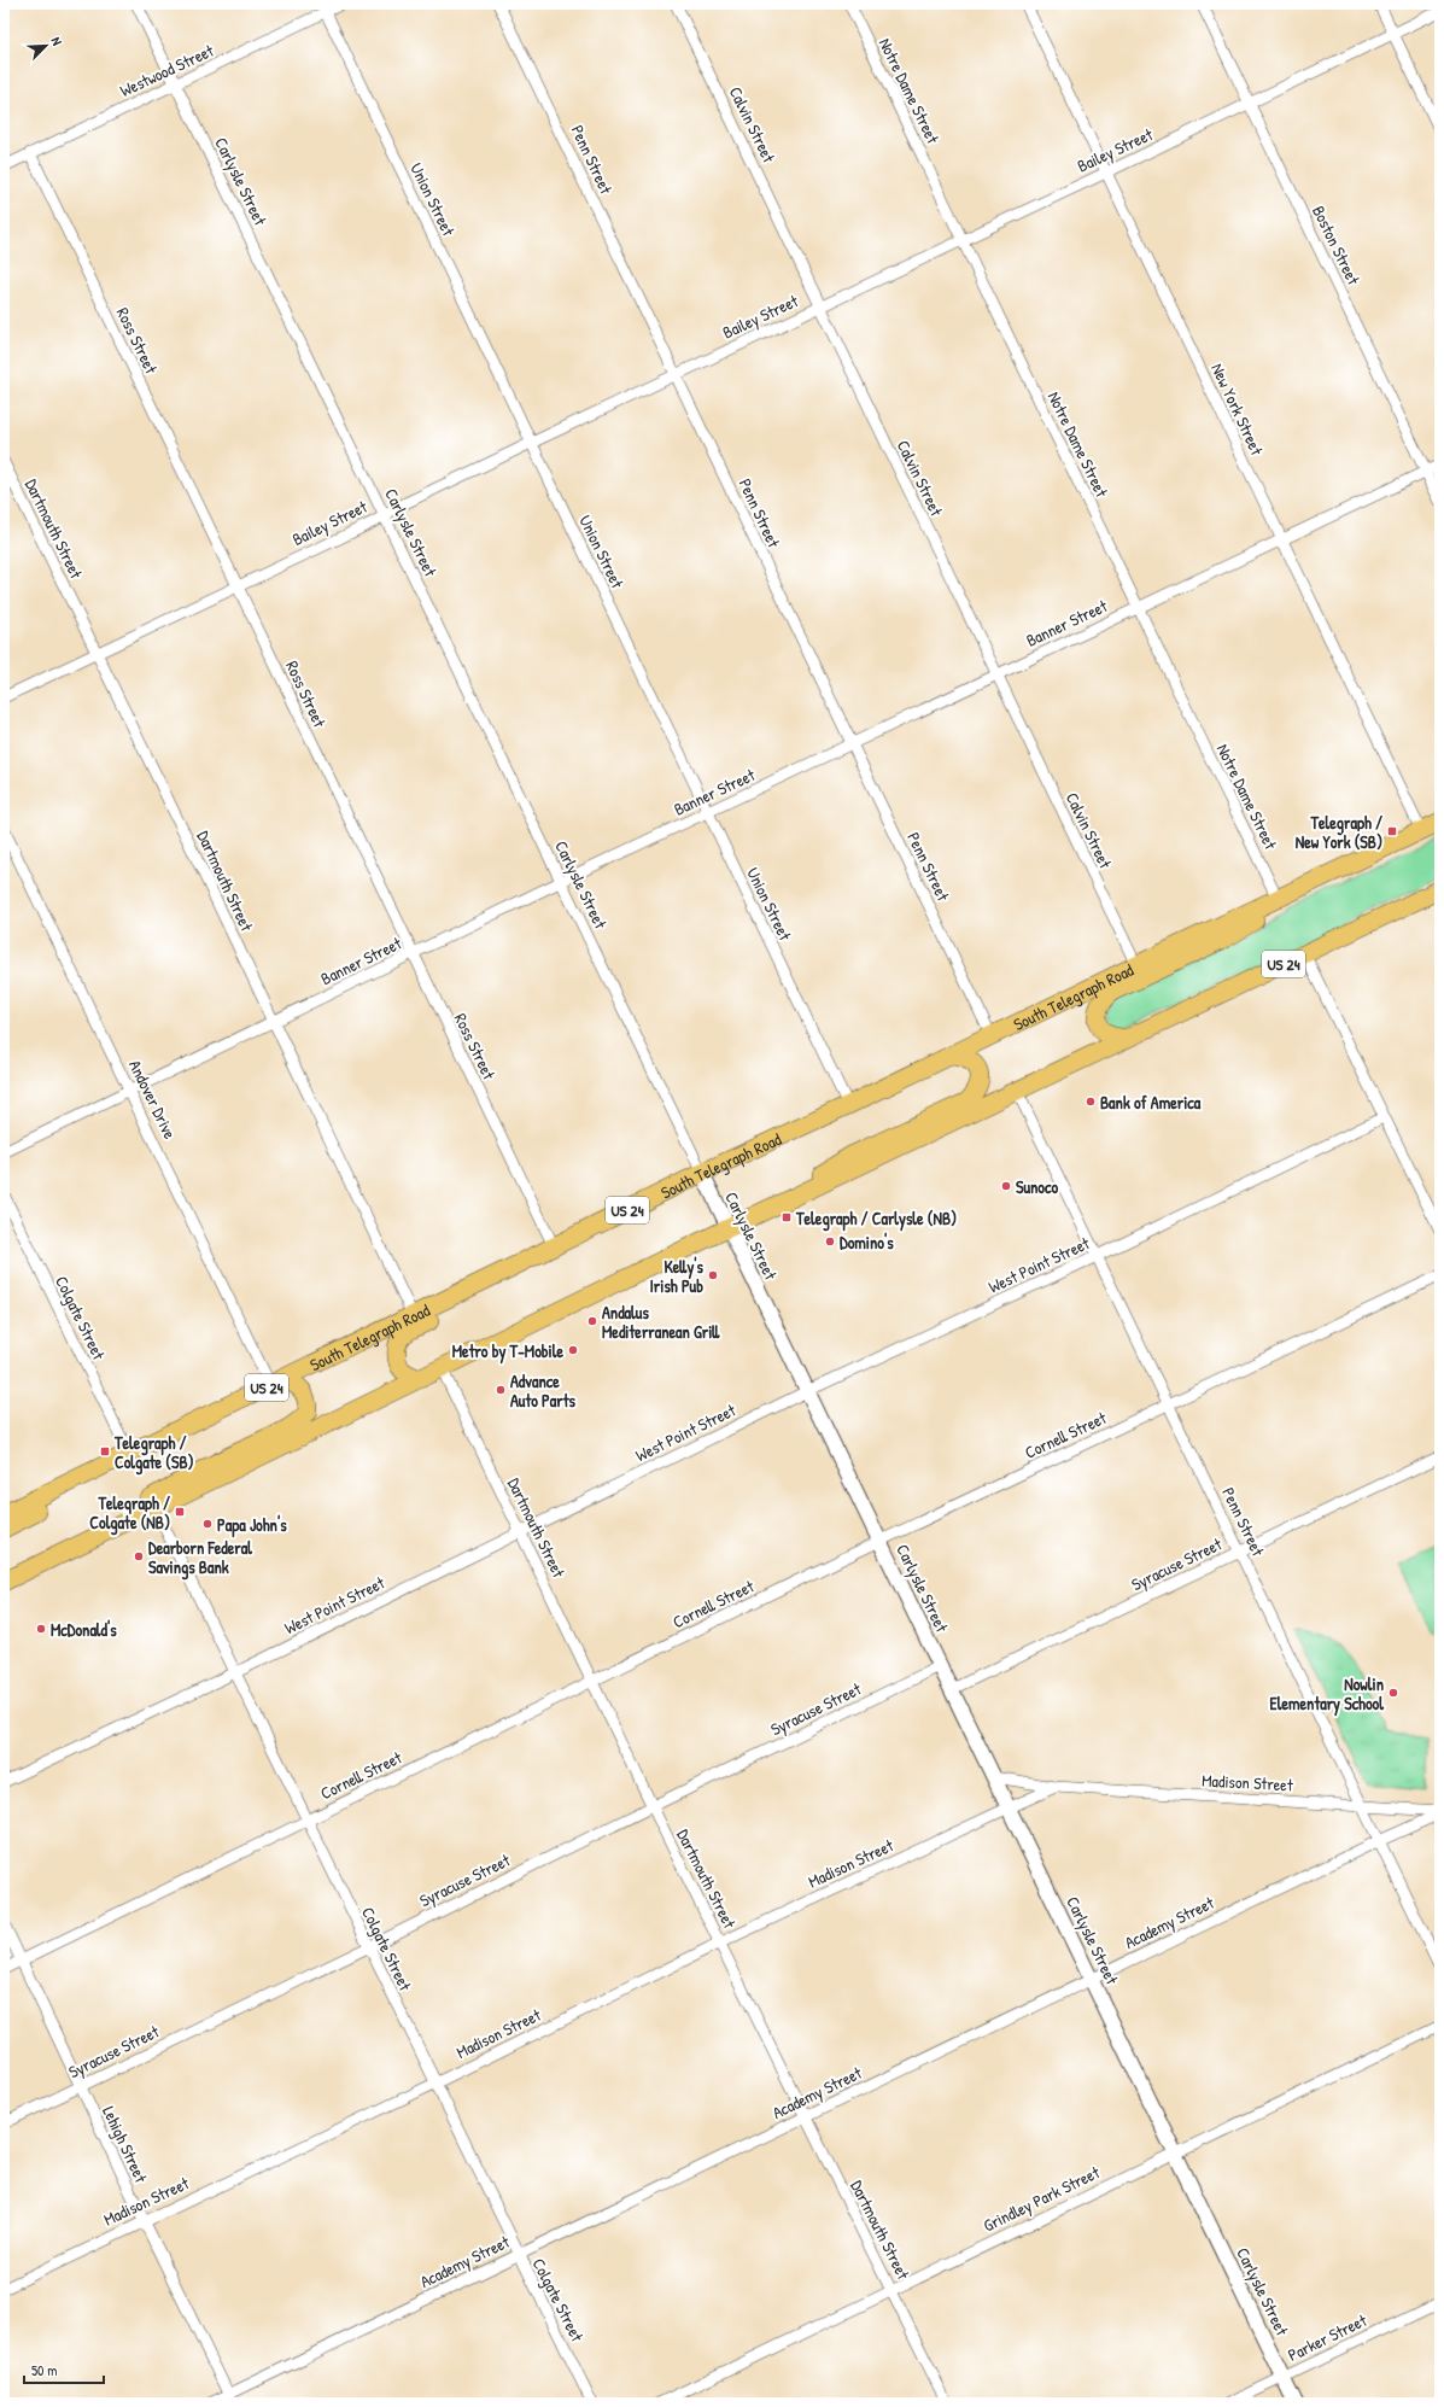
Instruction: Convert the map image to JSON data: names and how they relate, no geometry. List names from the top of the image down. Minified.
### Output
{"streets":{"main road":["US 24","South Telegraph Road"],"street":["Westwood Street","Notre Dame Street","Calvin Street","Bailey Street","Penn Street","Carlysle Street","Union Street","Boston Street","Ross Street","New York Street","Dartmouth Street","Banner Street","Andover Drive","West Point Street","Colgate Street","Cornell Street","Syracuse Street","Madison Street","Academy Street","Lehigh Street","Grindley Park Street","Parker Street"]},"crossings":[["Westwood Street","Carlysle Street"],["Westwood Street","Union Street"],["Westwood Street","Ross Street"],["Notre Dame Street","Bailey Street"],["Notre Dame Street","Banner Street"],["Notre Dame Street","South Telegraph Road"],["Calvin Street","Bailey Street"],["Calvin Street","Banner Street"],["Calvin Street","South Telegraph Road"],["Bailey Street","Penn Street"],["Bailey Street","Carlysle Street"],["Bailey Street","Union Street"],["Bailey Street","Boston Street"],["Bailey Street","Ross Street"],["Bailey Street","New York Street"],["Bailey Street","Dartmouth Street"],["Penn Street","Banner Street"],["Penn Street","US 24"],["Penn Street","South Telegraph Road"],["Penn Street","West Point Street"],["Penn Street","Cornell Street"],["Penn Street","Syracuse Street"],["Penn Street","Madison Street"],["Penn Street","Academy Street"],["Carlysle Street","Banner Street"],["Carlysle Street","US 24"],["Carlysle Street","South Telegraph Road"],["Carlysle Street","West Point Street"],["Carlysle Street","Cornell Street"],["Carlysle Street","Syracuse Street"],["Carlysle Street","Madison Street"],["Carlysle Street","Academy Street"],["Carlysle Street","Grindley Park Street"],["Carlysle Street","Parker Street"],["Union Street","Banner Street"],["Union Street","South Telegraph Road"],["Boston Street","Banner Street"],["Ross Street","Banner Street"],["Ross Street","South Telegraph Road"],["New York Street","Banner Street"],["New York Street","South Telegraph Road"],["Dartmouth Street","Banner Street"],["Dartmouth Street","US 24"],["Dartmouth Street","South Telegraph Road"],["Dartmouth Street","West Point Street"],["Dartmouth Street","Cornell Street"],["Dartmouth Street","Syracuse Street"],["Dartmouth Street","Madison Street"],["Dartmouth Street","Academy Street"],["Dartmouth Street","Grindley Park Street"],["Banner Street","Andover Drive"],["US 24","Colgate Street"],["South Telegraph Road","Andover Drive"],["South Telegraph Road","Colgate Street"],["West Point Street","Colgate Street"],["Colgate Street","Cornell Street"],["Colgate Street","Syracuse Street"],["Colgate Street","Madison Street"],["Colgate Street","Academy Street"],["Cornell Street","Lehigh Street"],["Syracuse Street","Lehigh Street"],["Madison Street","Academy Street"],["Madison Street","Lehigh Street"],["Academy Street","Lehigh Street"]],"places":{"transit":["Telegraph / New York (SB)","Telegraph / Carlysle (NB)","Telegraph / Colgate (SB)","Telegraph / Colgate (NB)"],"other":["Bank of America","Sunoco","Domino's","Kelly's Irish Pub","Andalus Mediterranean Grill","Metro by T-Mobile","Advance Auto Parts","Papa John's","Dearborn Federal Savings Bank","McDonald's","Nowlin Elementary School"]},"scale_bar":"50 m","north":"top right"}
